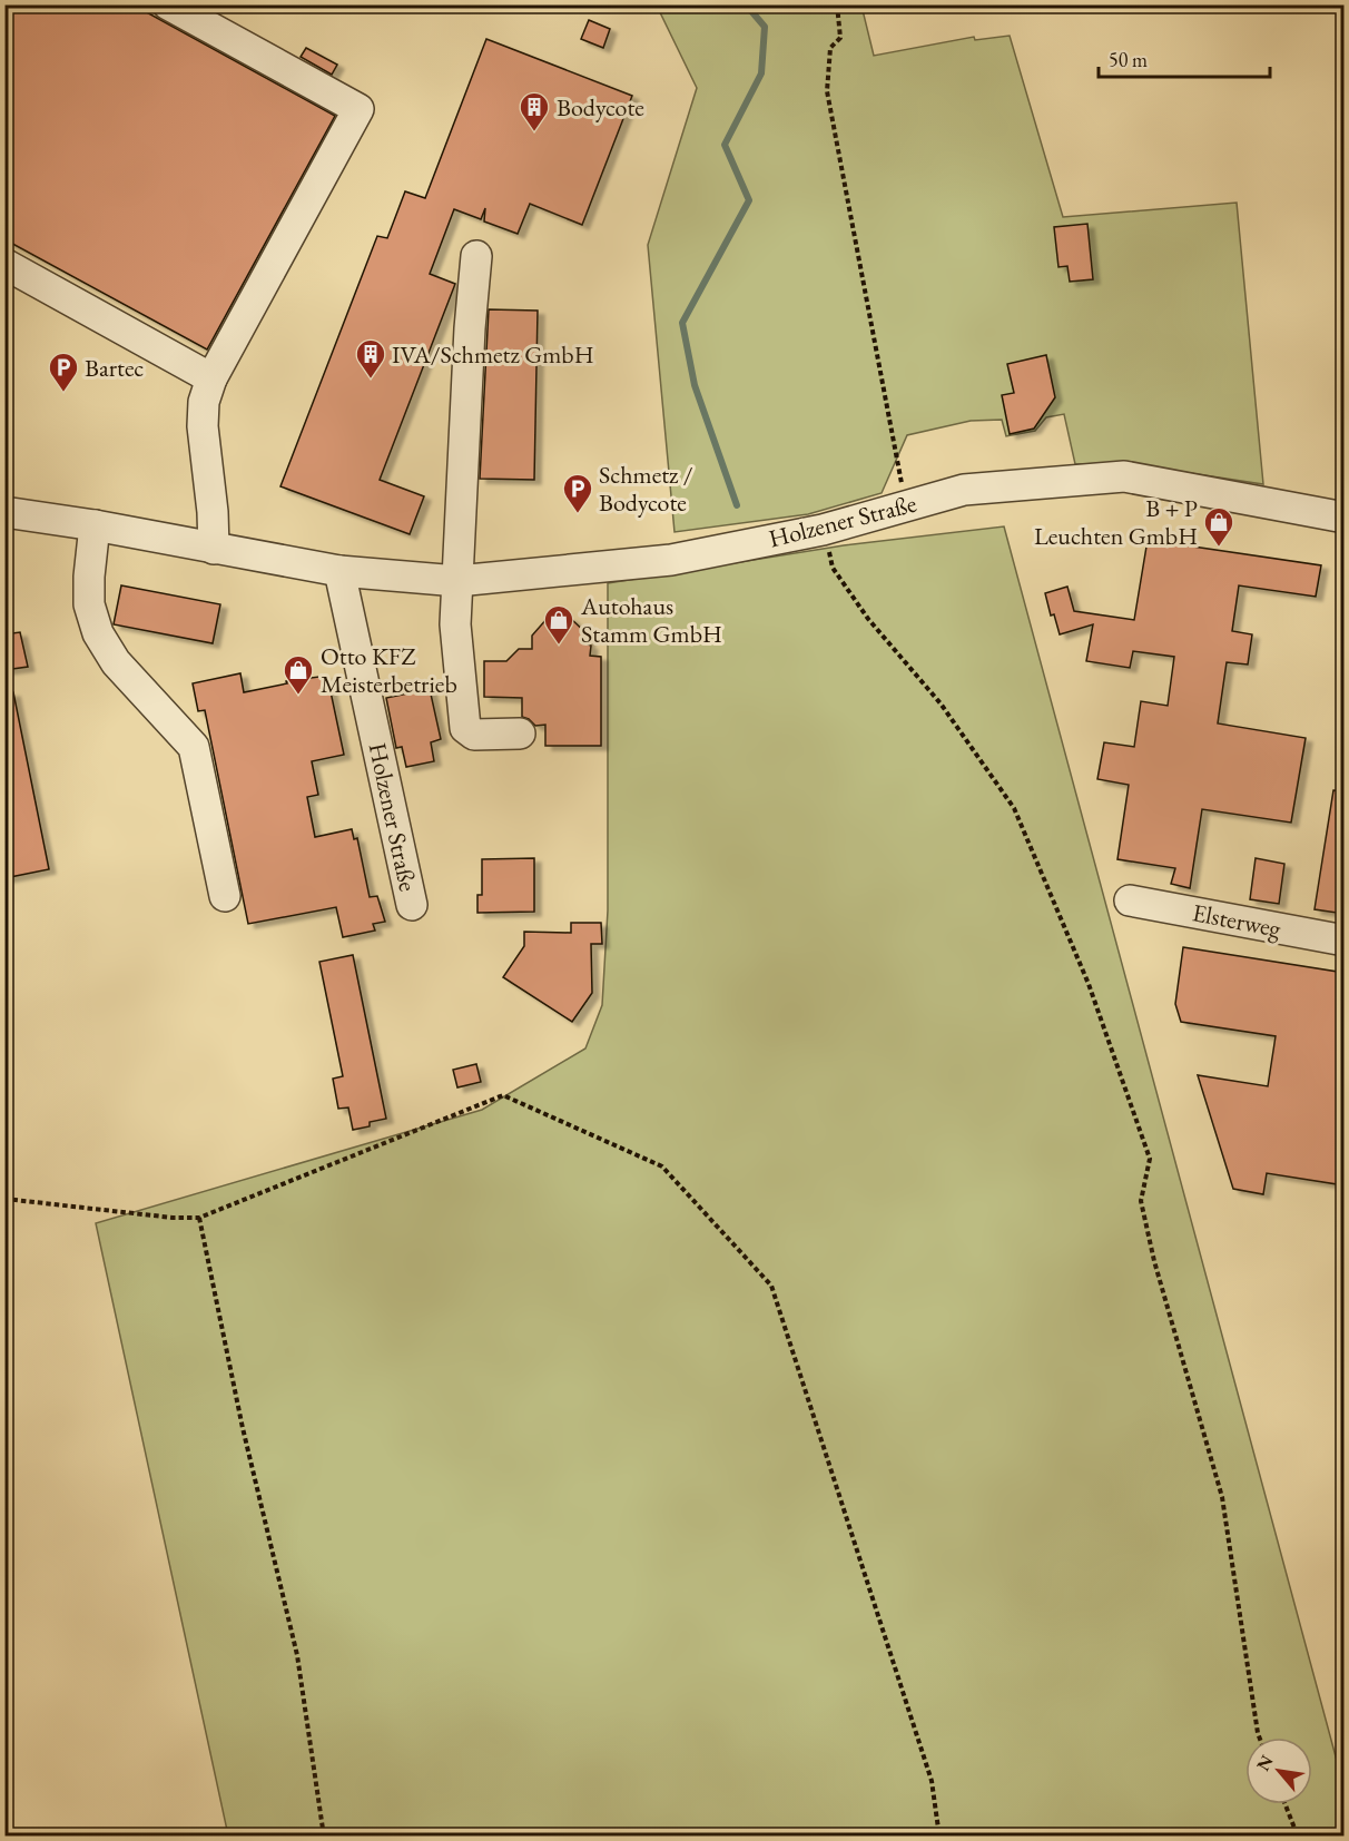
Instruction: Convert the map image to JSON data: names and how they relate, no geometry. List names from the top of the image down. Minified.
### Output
{"streets":{"street":["Holzener Straße","Elsterweg"]},"places":{"building":["Bodycote","IVA/Schmetz GmbH"],"parking":["Bartec","Schmetz / Bodycote"],"shop":["B + P Leuchten GmbH","Autohaus Stamm GmbH","Otto KFZ Meisterbetrieb"]},"scale_bar":"50 m","north":"top left"}
